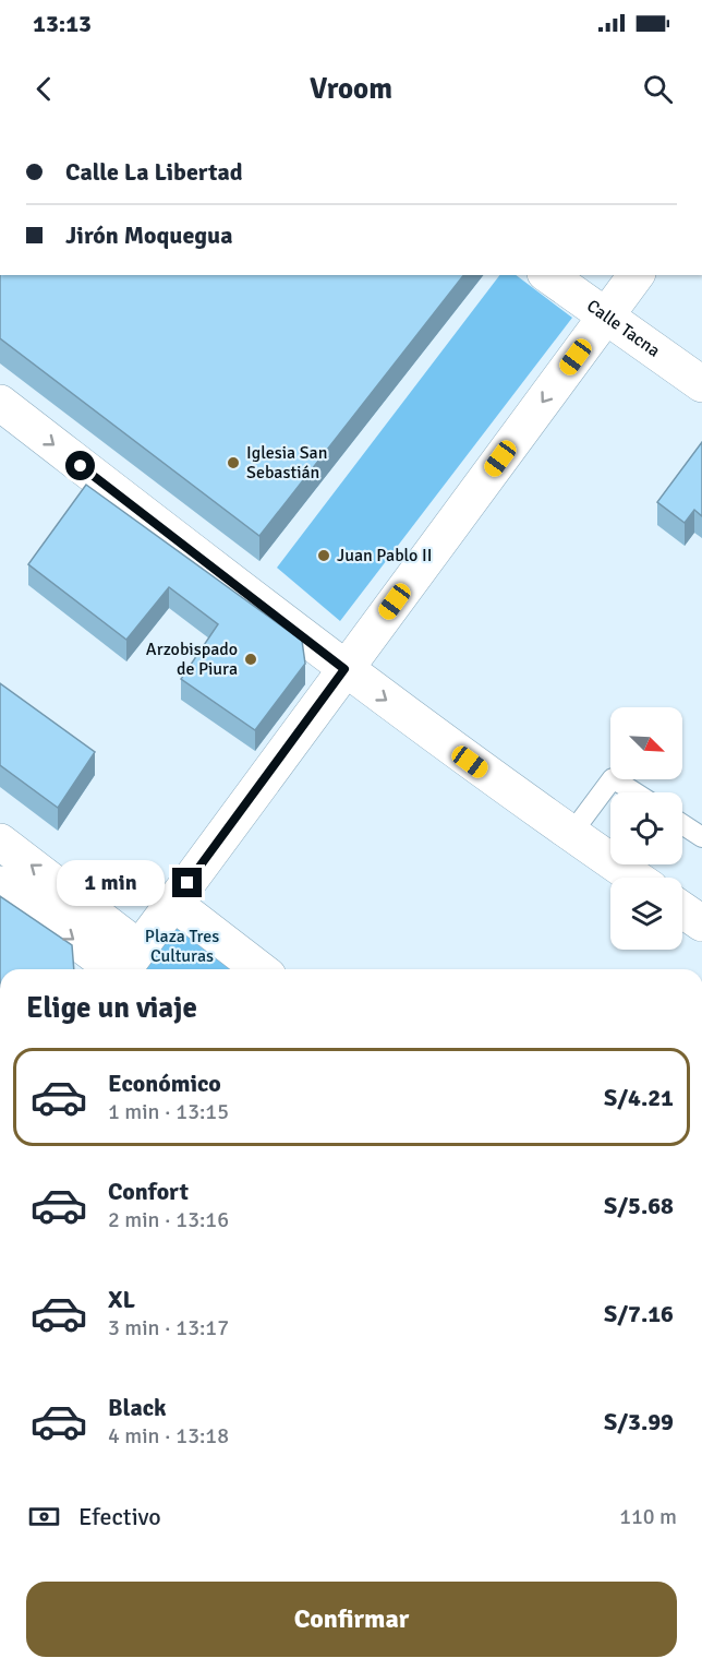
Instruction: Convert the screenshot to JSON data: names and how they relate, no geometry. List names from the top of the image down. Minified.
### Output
{"streets":{"street":["Calle Tacna"]},"parks":["Plaza Tres Culturas"],"places":["Iglesia San Sebastián","Juan Pablo II","Arzobispado de Piura"],"north":"bottom right","page":{"status":"13:13","header":"Vroom","banner":["Calle La Libertad","Jirón Moquegua"],"bubble":"1 min","heading":"Elige un viaje","list":[{"name":"Económico","note":"1 min · 13:15","value":"S/4.21"},{"name":"Confort","note":"2 min · 13:16","value":"S/5.68"},{"name":"XL","note":"3 min · 13:17","value":"S/7.16"},{"name":"Black","note":"4 min · 13:18","value":"S/3.99"}],"pay":["Efectivo","110 m"],"buttons":"Confirmar"}}
